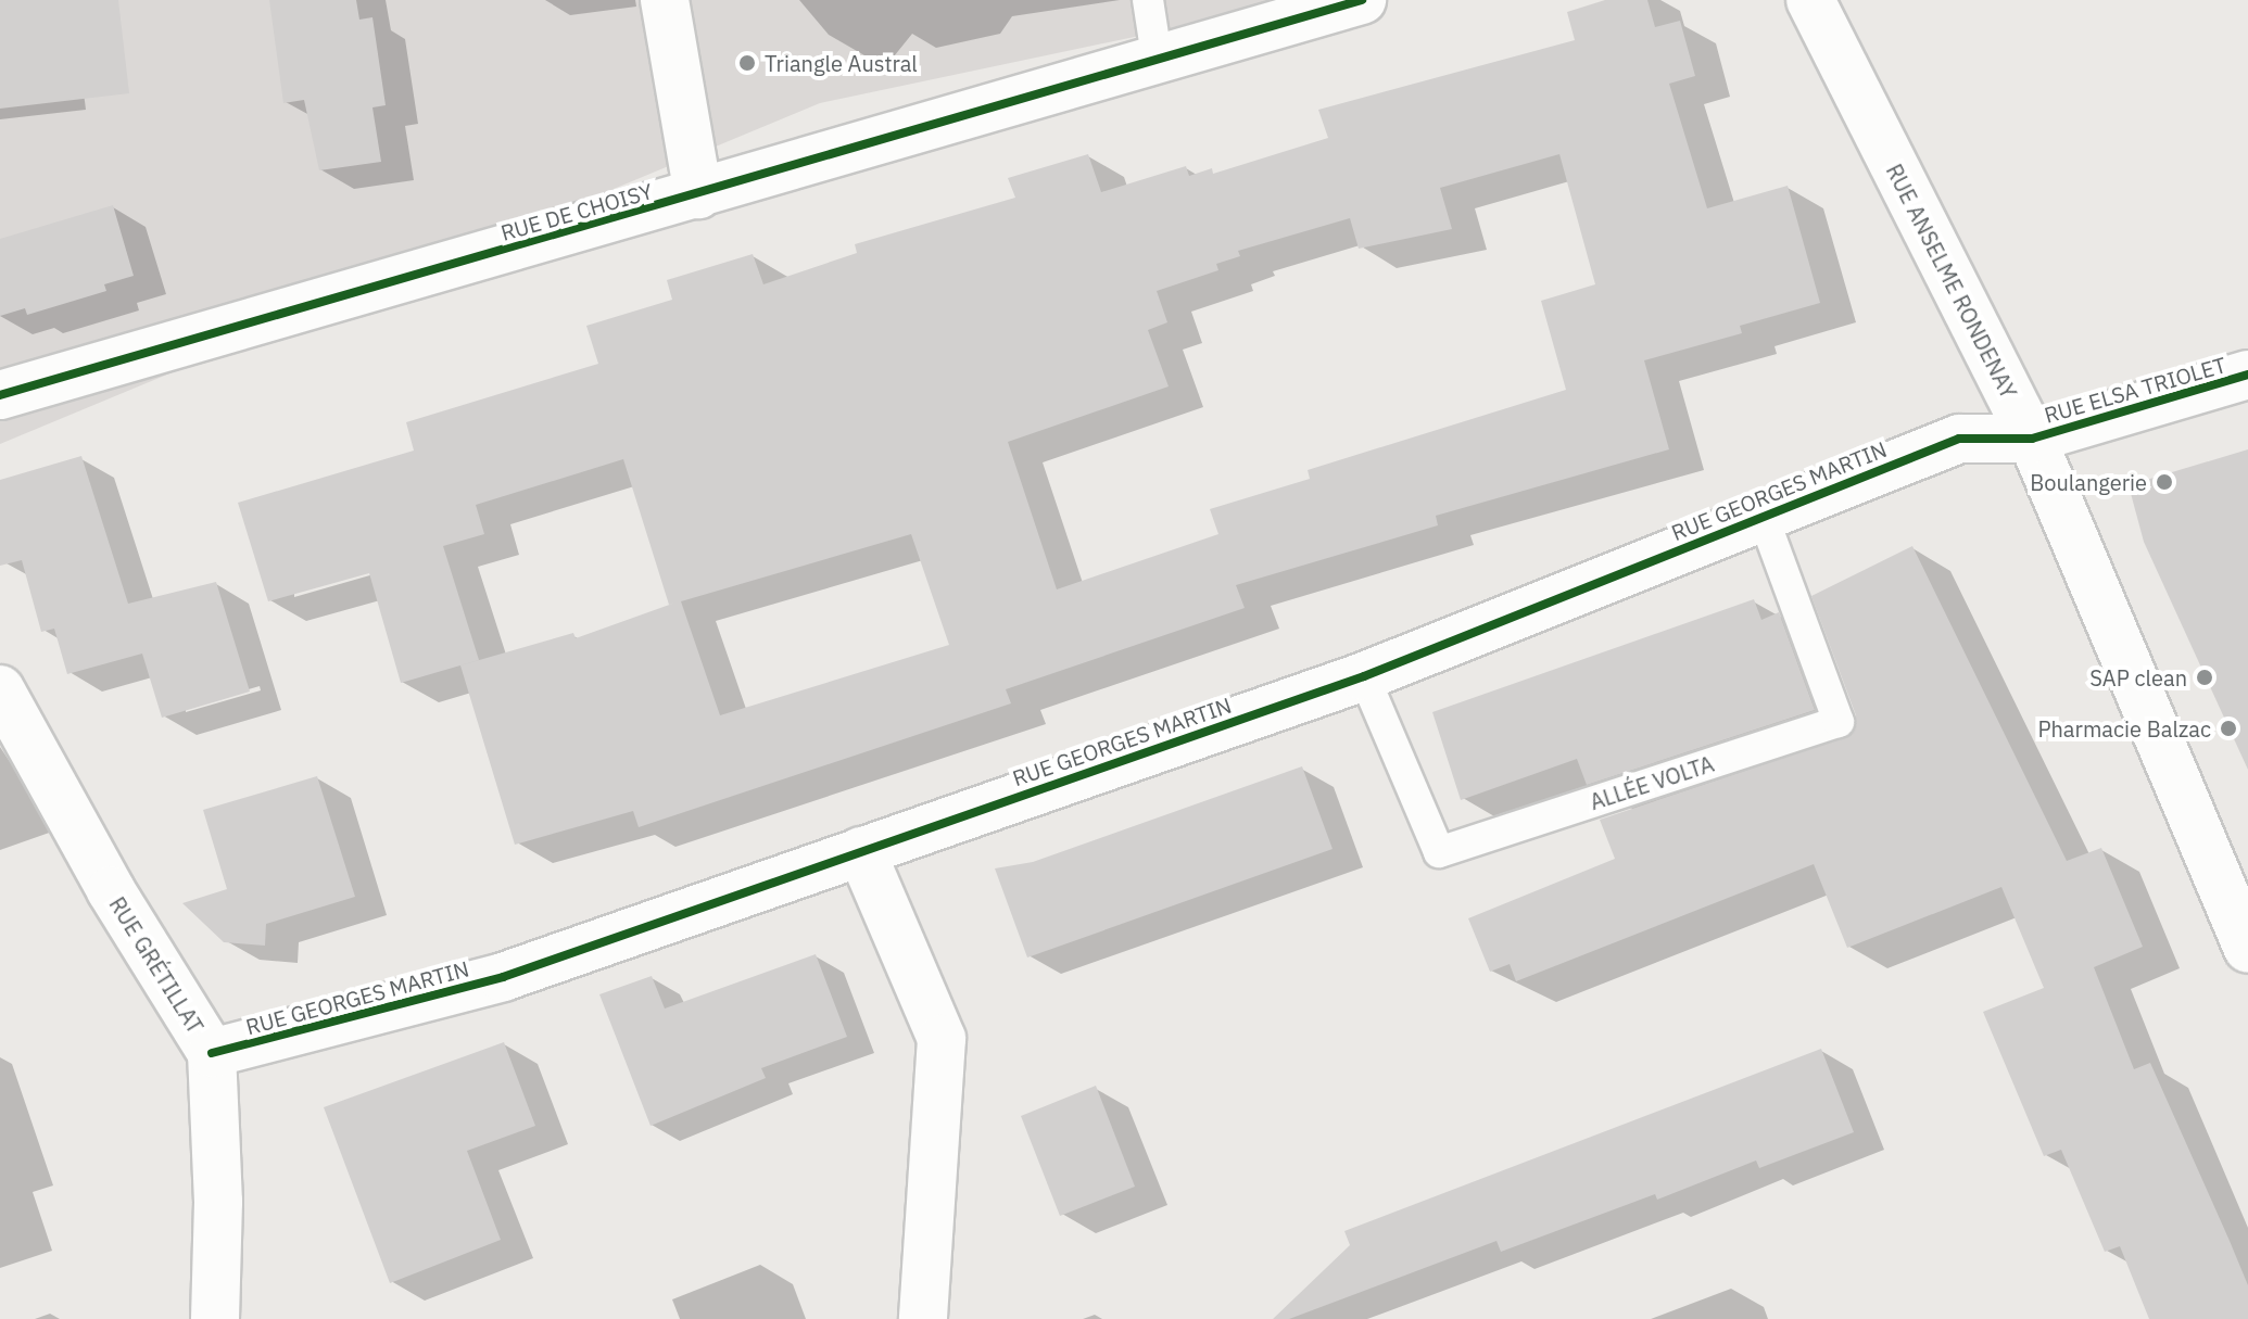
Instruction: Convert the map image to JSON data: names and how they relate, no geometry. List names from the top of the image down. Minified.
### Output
{"streets":{"street":["RUE DE CHOISY","RUE ANSELME RONDENAY","RUE ELSA TRIOLET","RUE GEORGES MARTIN","RUE GRÉTILLAT"],"lane":["ALLÉE VOLTA"]},"crossings":[["RUE ANSELME RONDENAY","RUE ELSA TRIOLET"],["RUE ANSELME RONDENAY","RUE GEORGES MARTIN"],["RUE ELSA TRIOLET","RUE GEORGES MARTIN"],["RUE GEORGES MARTIN","ALLÉE VOLTA"],["RUE GEORGES MARTIN","RUE GRÉTILLAT"]],"places":["Triangle Austral","Boulangerie","SAP clean","Pharmacie Balzac"]}
